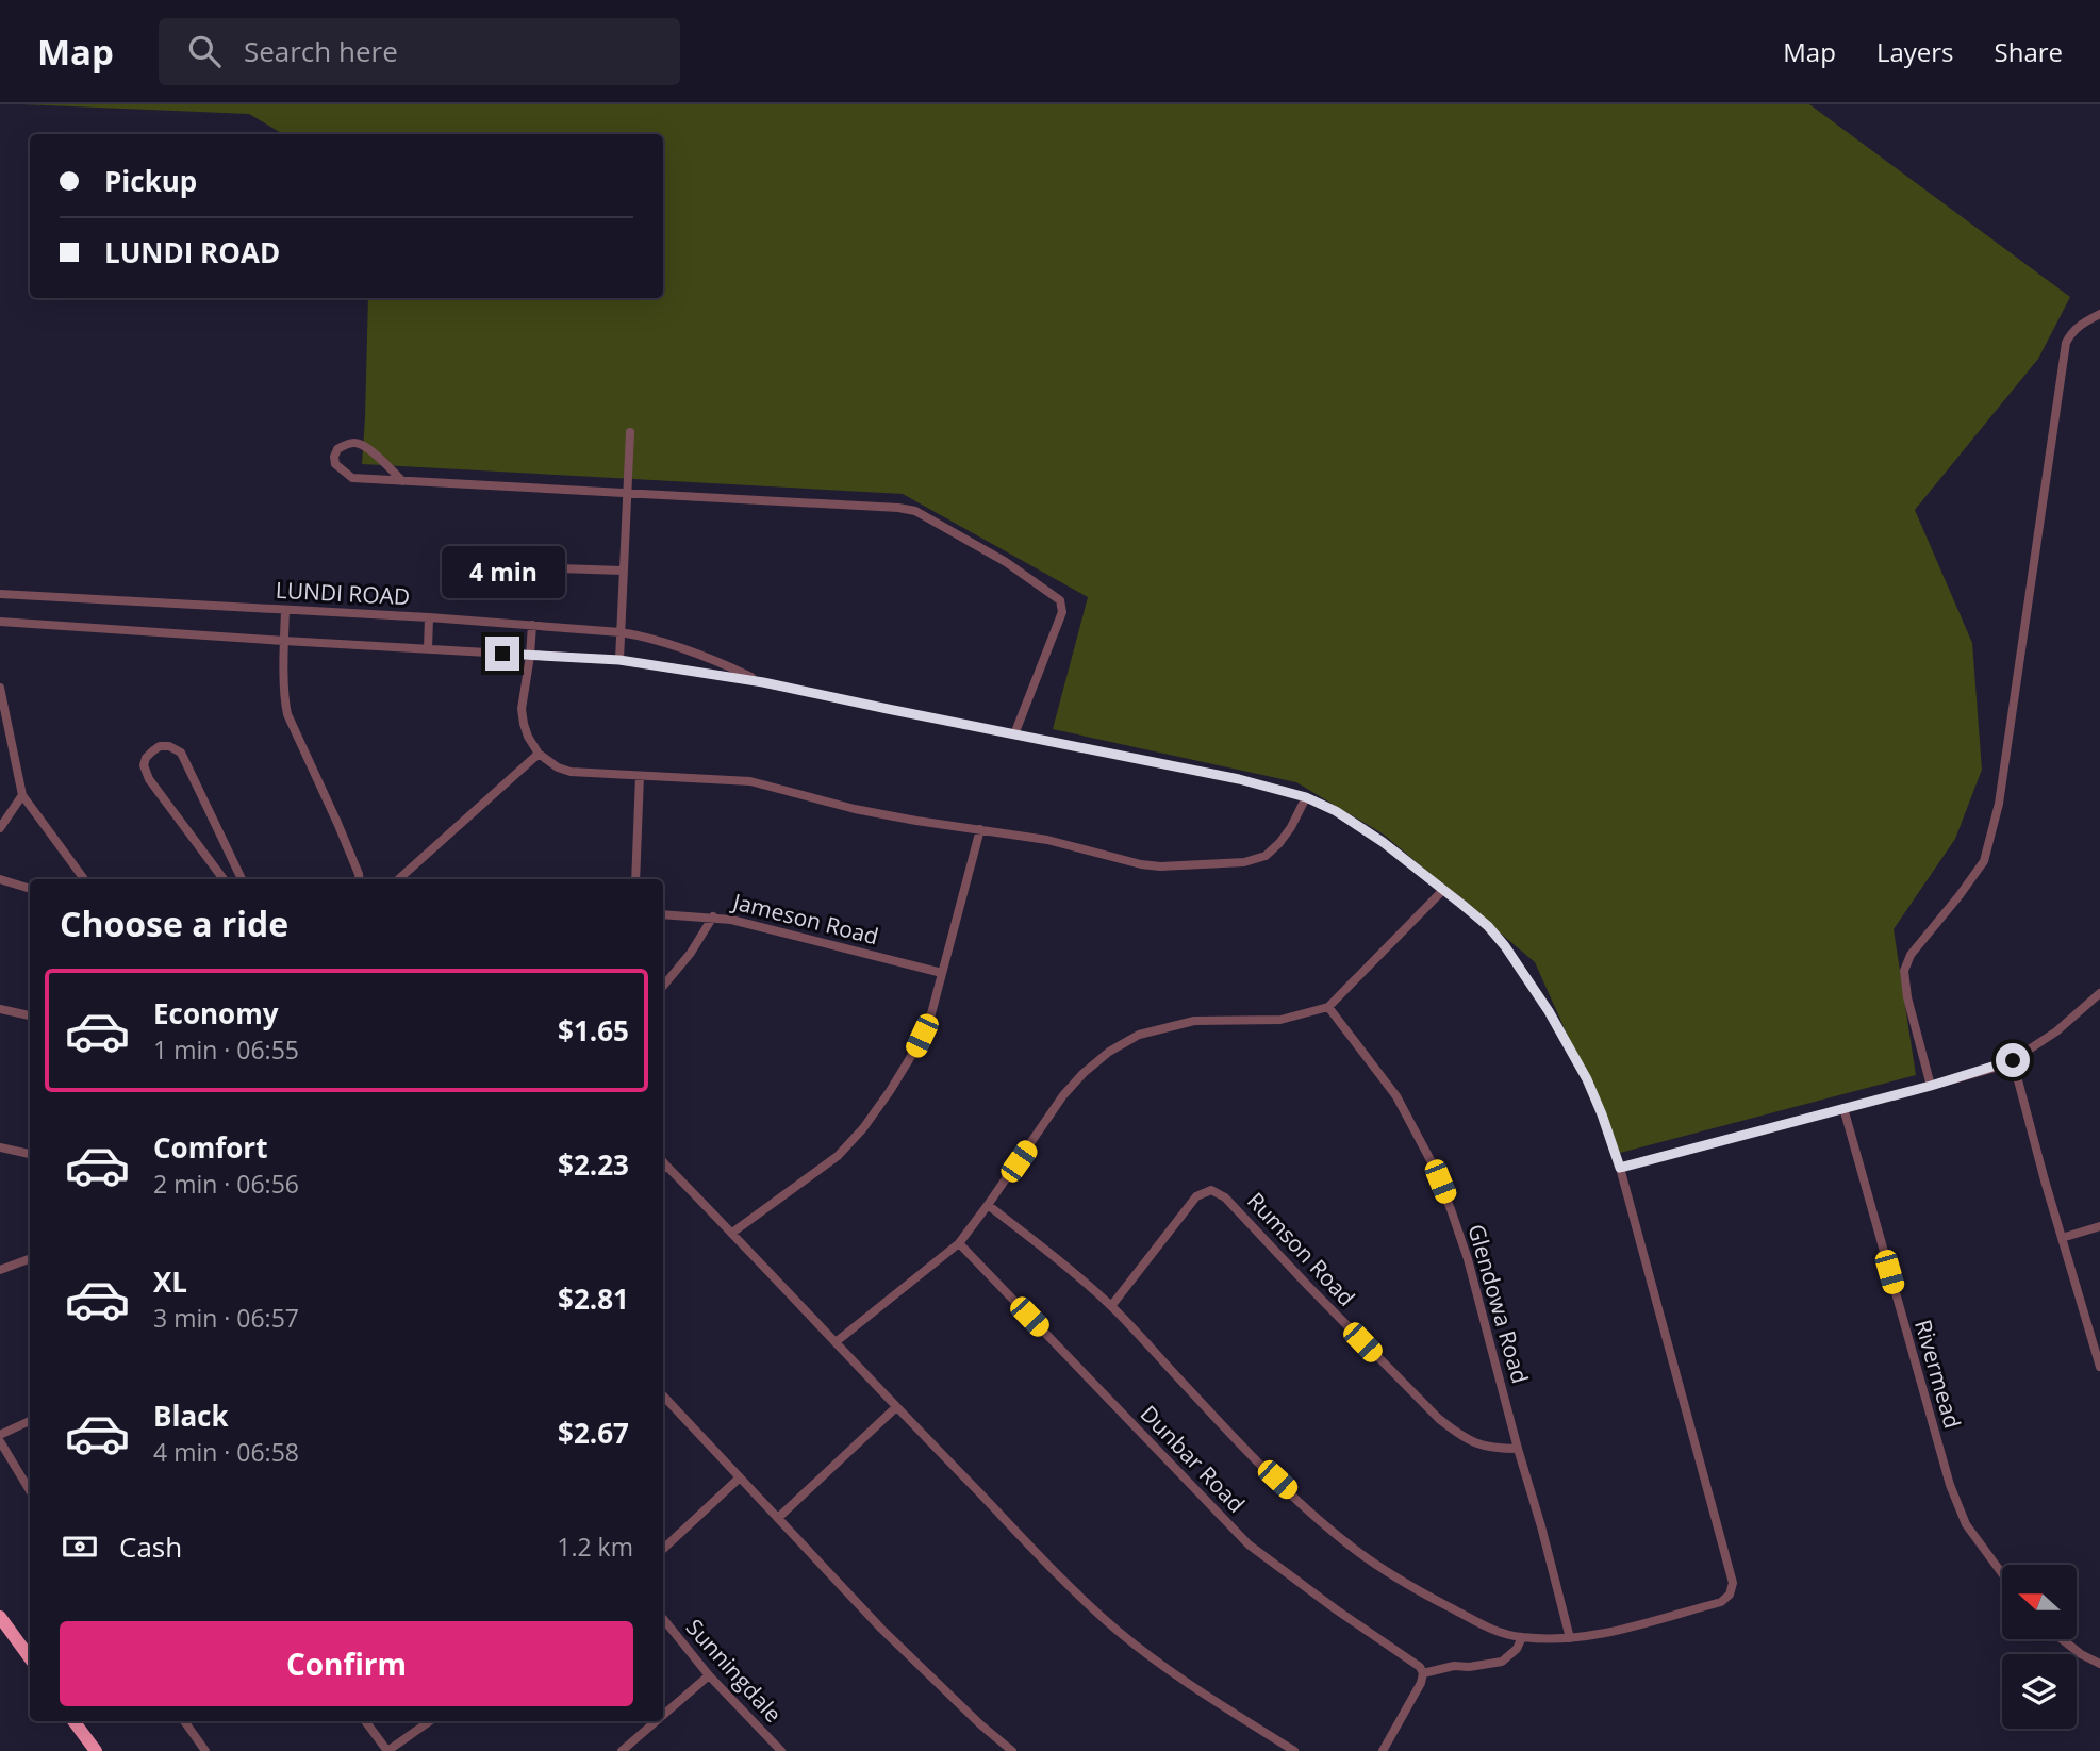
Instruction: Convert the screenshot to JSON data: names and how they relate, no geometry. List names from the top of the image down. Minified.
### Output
{"streets":{"street":["LUNDI ROAD","Jameson Road","Rumson Road","Glendowa Road","Rivermead","Dunbar Road","Sunningdale"]},"crossings":[["LUNDI ROAD","Glendowa Road"],["Rumson Road","Glendowa Road"]],"north":"left","page":{"header":"Map","search":"Search here","nav":["Map","Layers","Share"],"banner":["Pickup","LUNDI ROAD"],"bubble":"4 min","heading":"Choose a ride","list":[{"name":"Economy","note":"1 min · 06:55","value":"$1.65"},{"name":"Comfort","note":"2 min · 06:56","value":"$2.23"},{"name":"XL","note":"3 min · 06:57","value":"$2.81"},{"name":"Black","note":"4 min · 06:58","value":"$2.67"}],"pay":["Cash","1.2 km"],"buttons":"Confirm"}}
